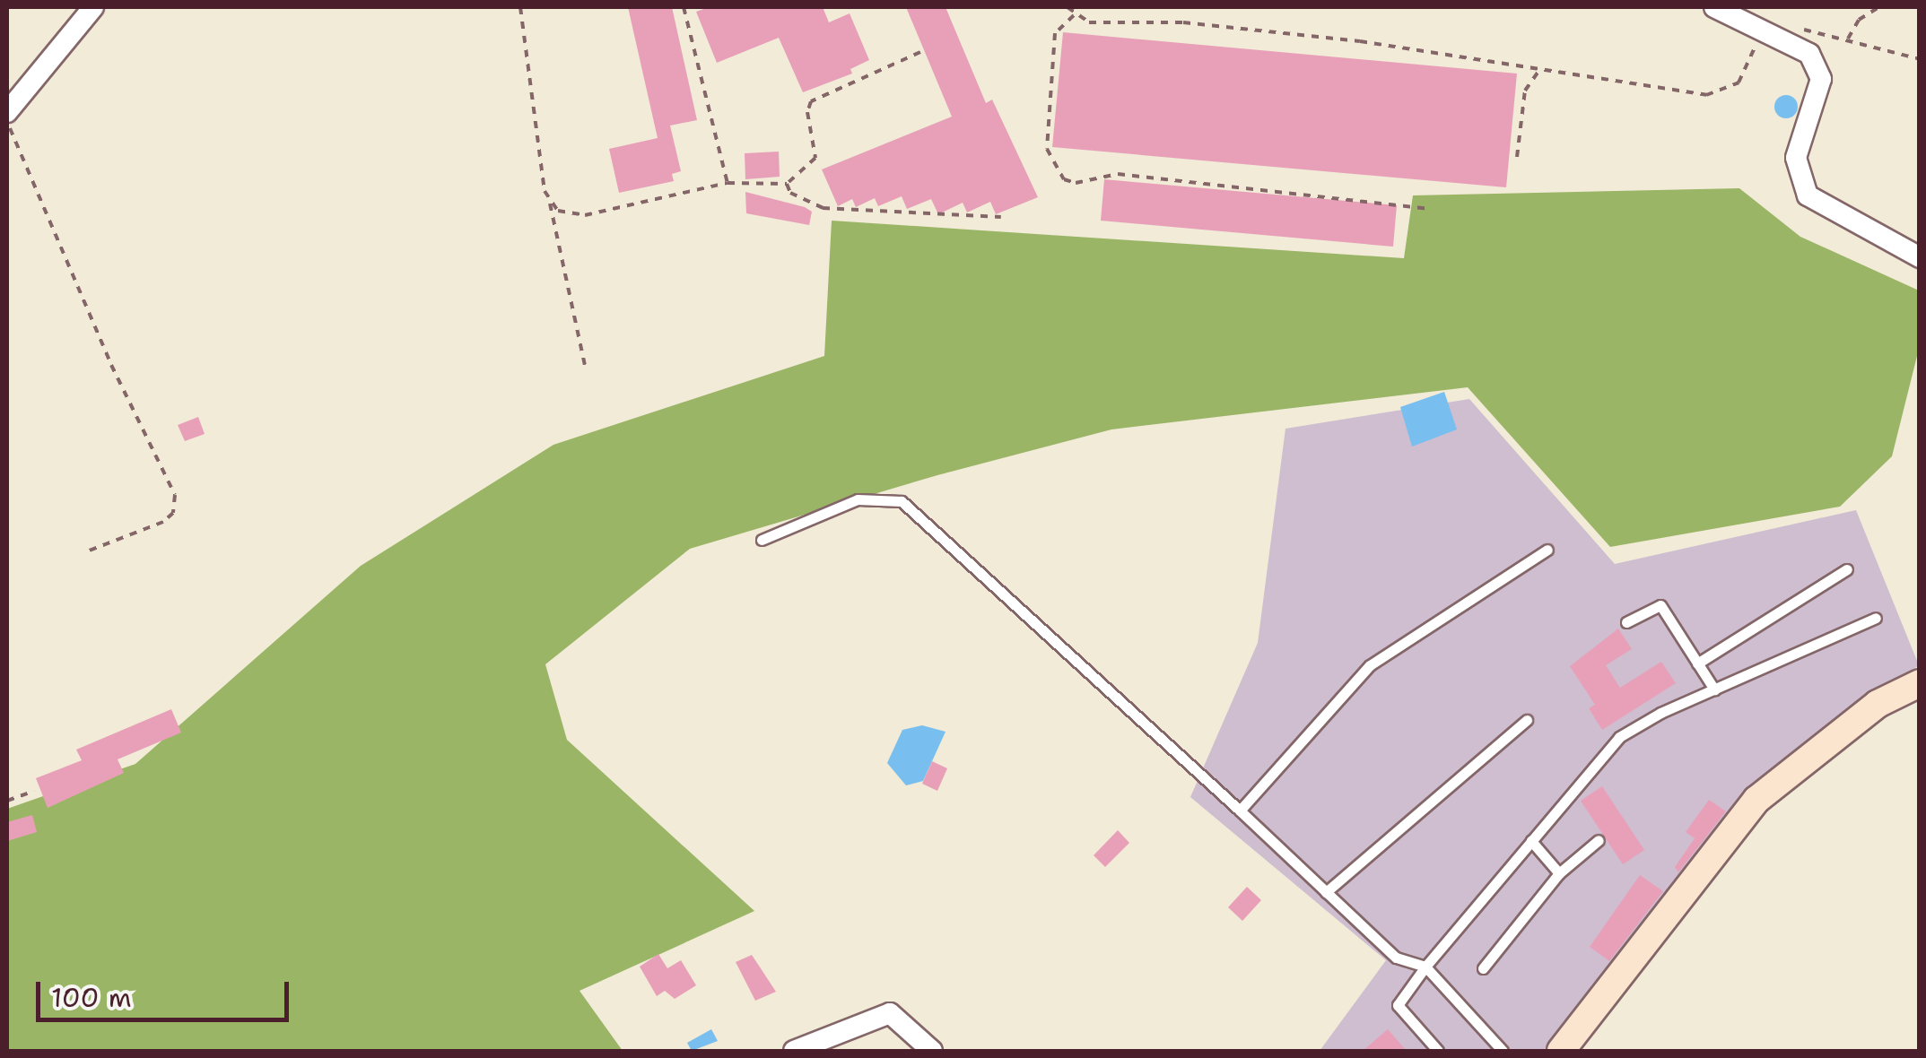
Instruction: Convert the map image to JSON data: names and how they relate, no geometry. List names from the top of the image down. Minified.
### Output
{"scale_bar":"100 m"}
